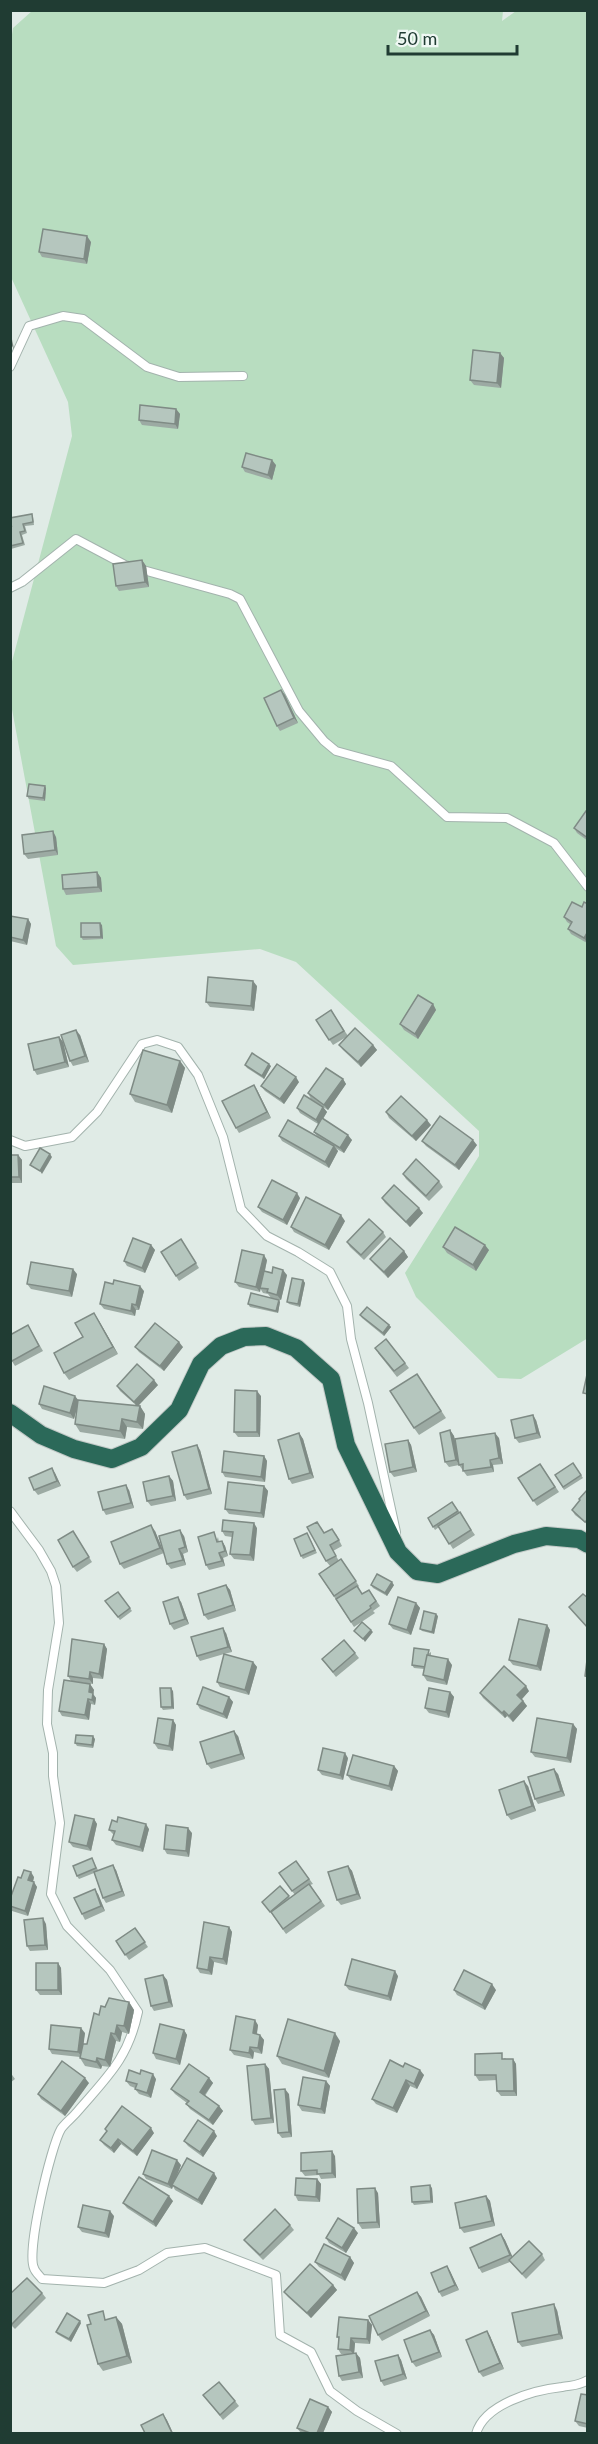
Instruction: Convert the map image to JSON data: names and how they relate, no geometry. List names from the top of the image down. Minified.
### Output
{"scale_bar":"50 m"}
